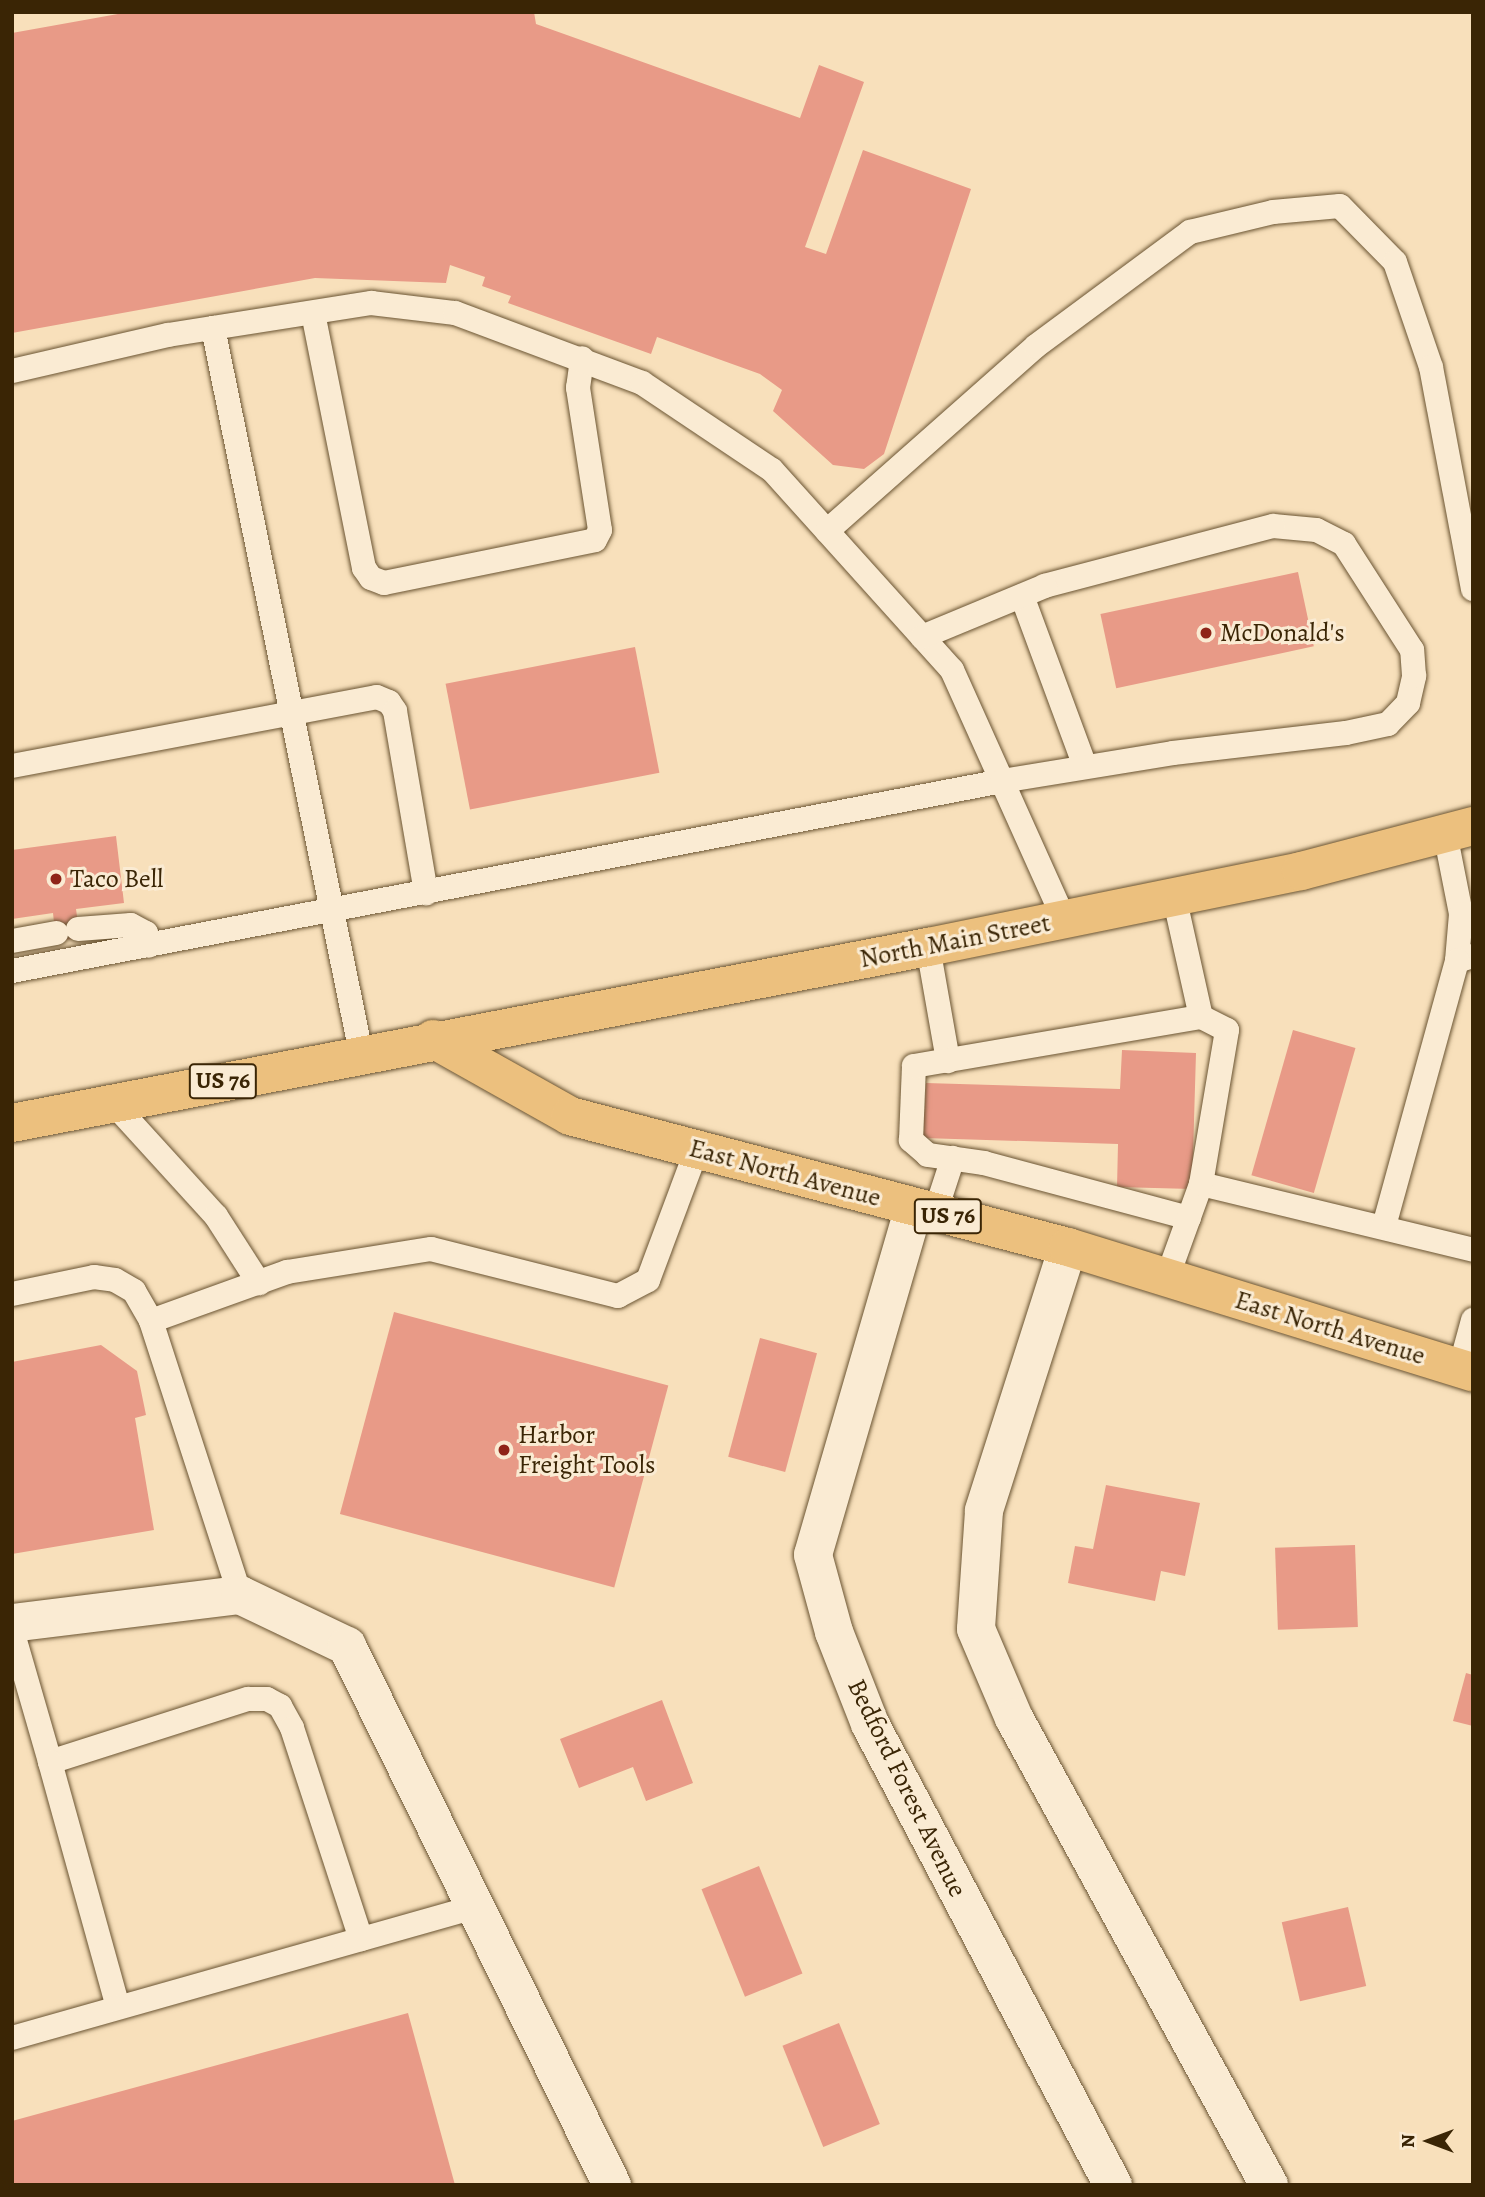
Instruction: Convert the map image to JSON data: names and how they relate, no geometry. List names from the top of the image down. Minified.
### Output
{"streets":{"main road":["North Main Street","US 76","East North Avenue"],"street":["Bedford Forest Avenue"]},"crossings":[["North Main Street","US 76"],["North Main Street","East North Avenue"],["US 76","East North Avenue"],["East North Avenue","Bedford Forest Avenue"]],"places":["McDonald's","Taco Bell","Harbor Freight Tools"],"north":"left"}
